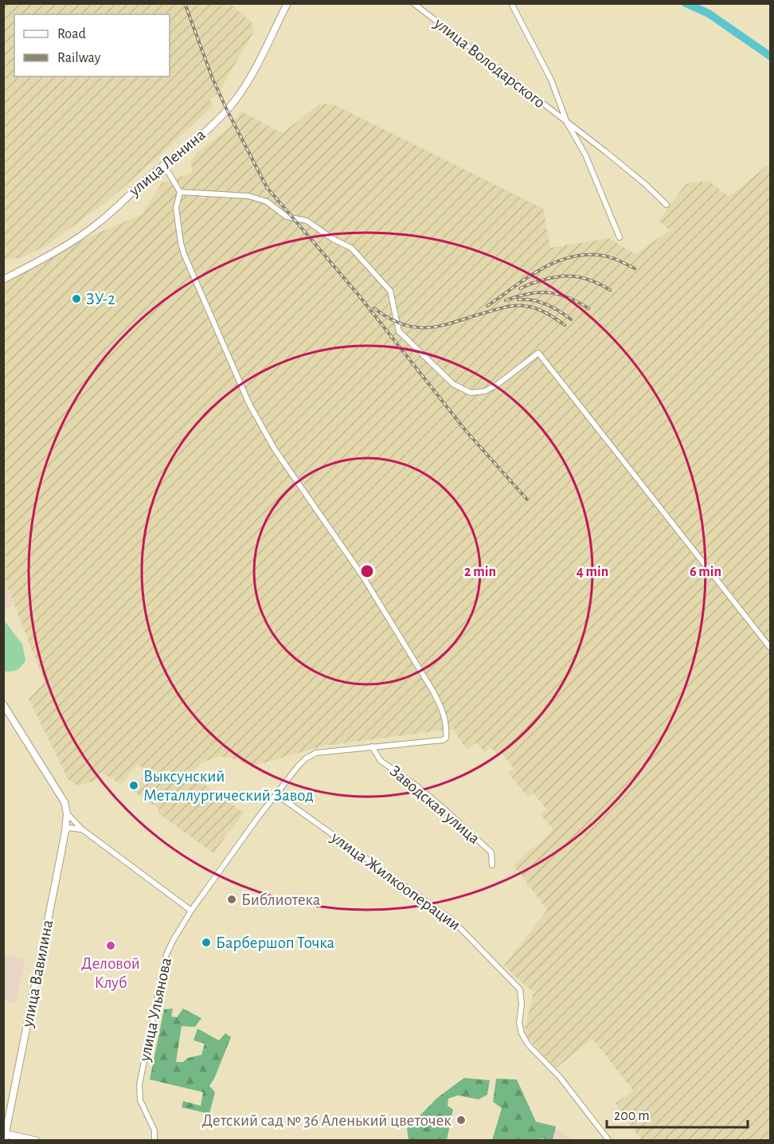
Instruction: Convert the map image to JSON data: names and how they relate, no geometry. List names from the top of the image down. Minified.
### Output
{"streets":{"street":["улица Володарского","улица Ленина","Заводская улица","улица Жилкооперации","улица Вавилина","улица Ульянова"]},"crossings":[["Заводская улица","улица Ульянова"],["улица Жилкооперации","улица Ульянова"]],"places":["ЗУ-2","Выксунский Металлургический Завод","Библиотека","Барбершоп Точка","Деловой Клуб","Детский сад № 36 Аленький цветочек"],"legend":["Road","Railway"],"scale_bar":"200 m","rings":["2 min","4 min","6 min"]}
